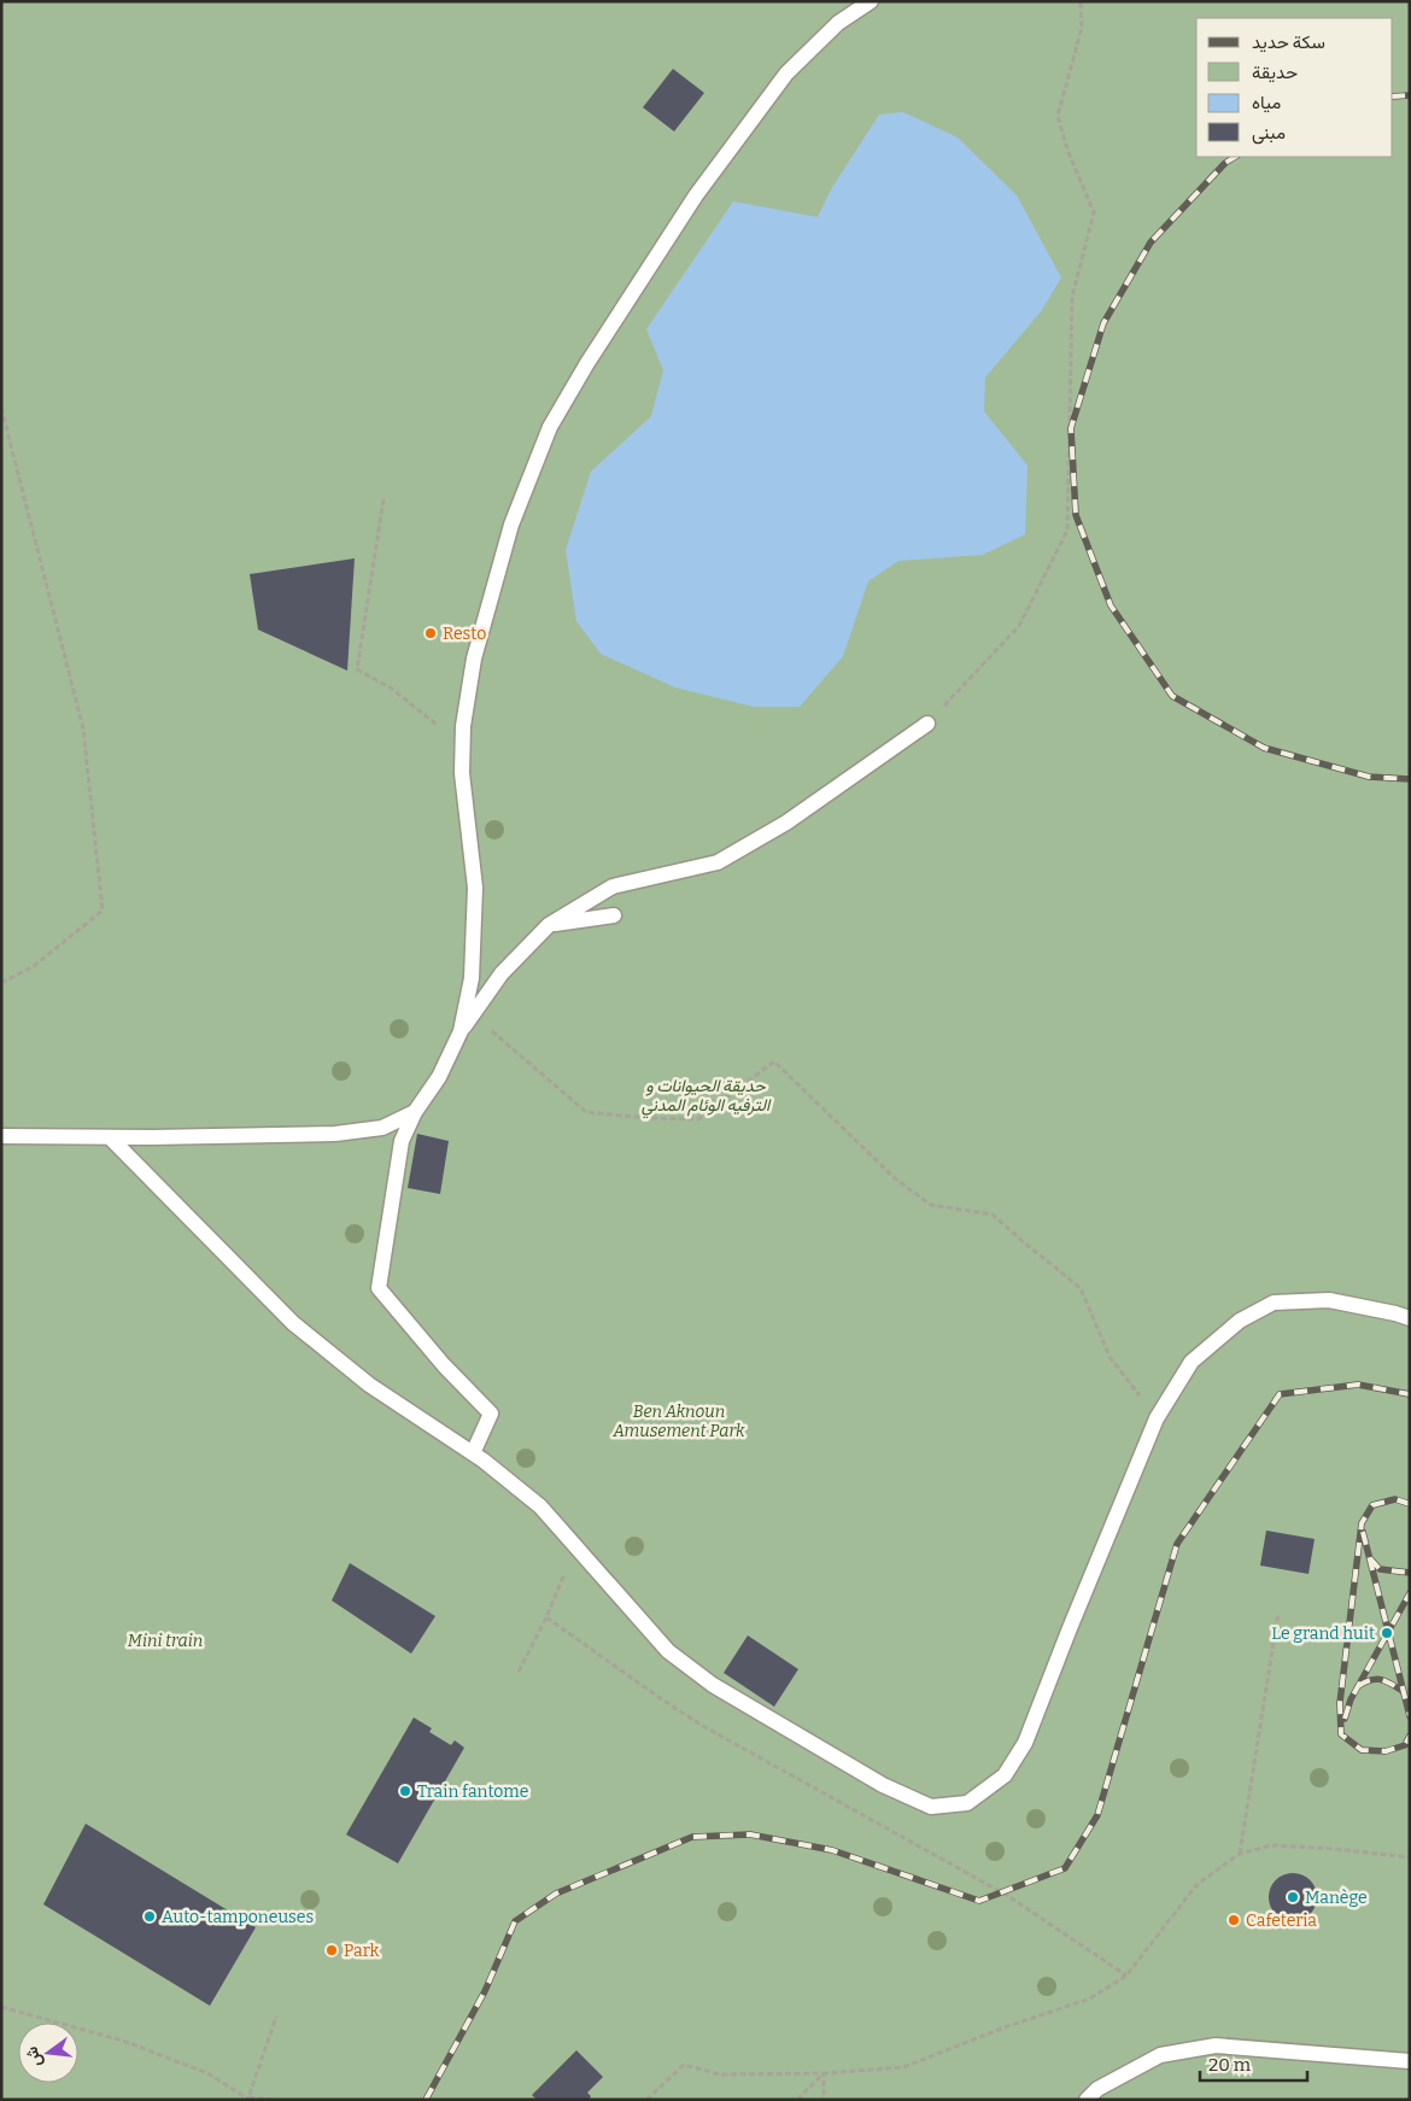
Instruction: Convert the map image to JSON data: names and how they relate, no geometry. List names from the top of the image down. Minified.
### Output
{"parks":["حديقة الحيوانات و الترفيه الوئام المدني","Ben Aknoun Amusement Park","Mini train"],"places":["Resto","Le grand huit","Train fantome","Manège","Auto-tamponeuses","Cafeteria","Park"],"legend":["سكة حديد","حديقة","مياه","مبنى"],"scale_bar":"20 m","north":"left"}
